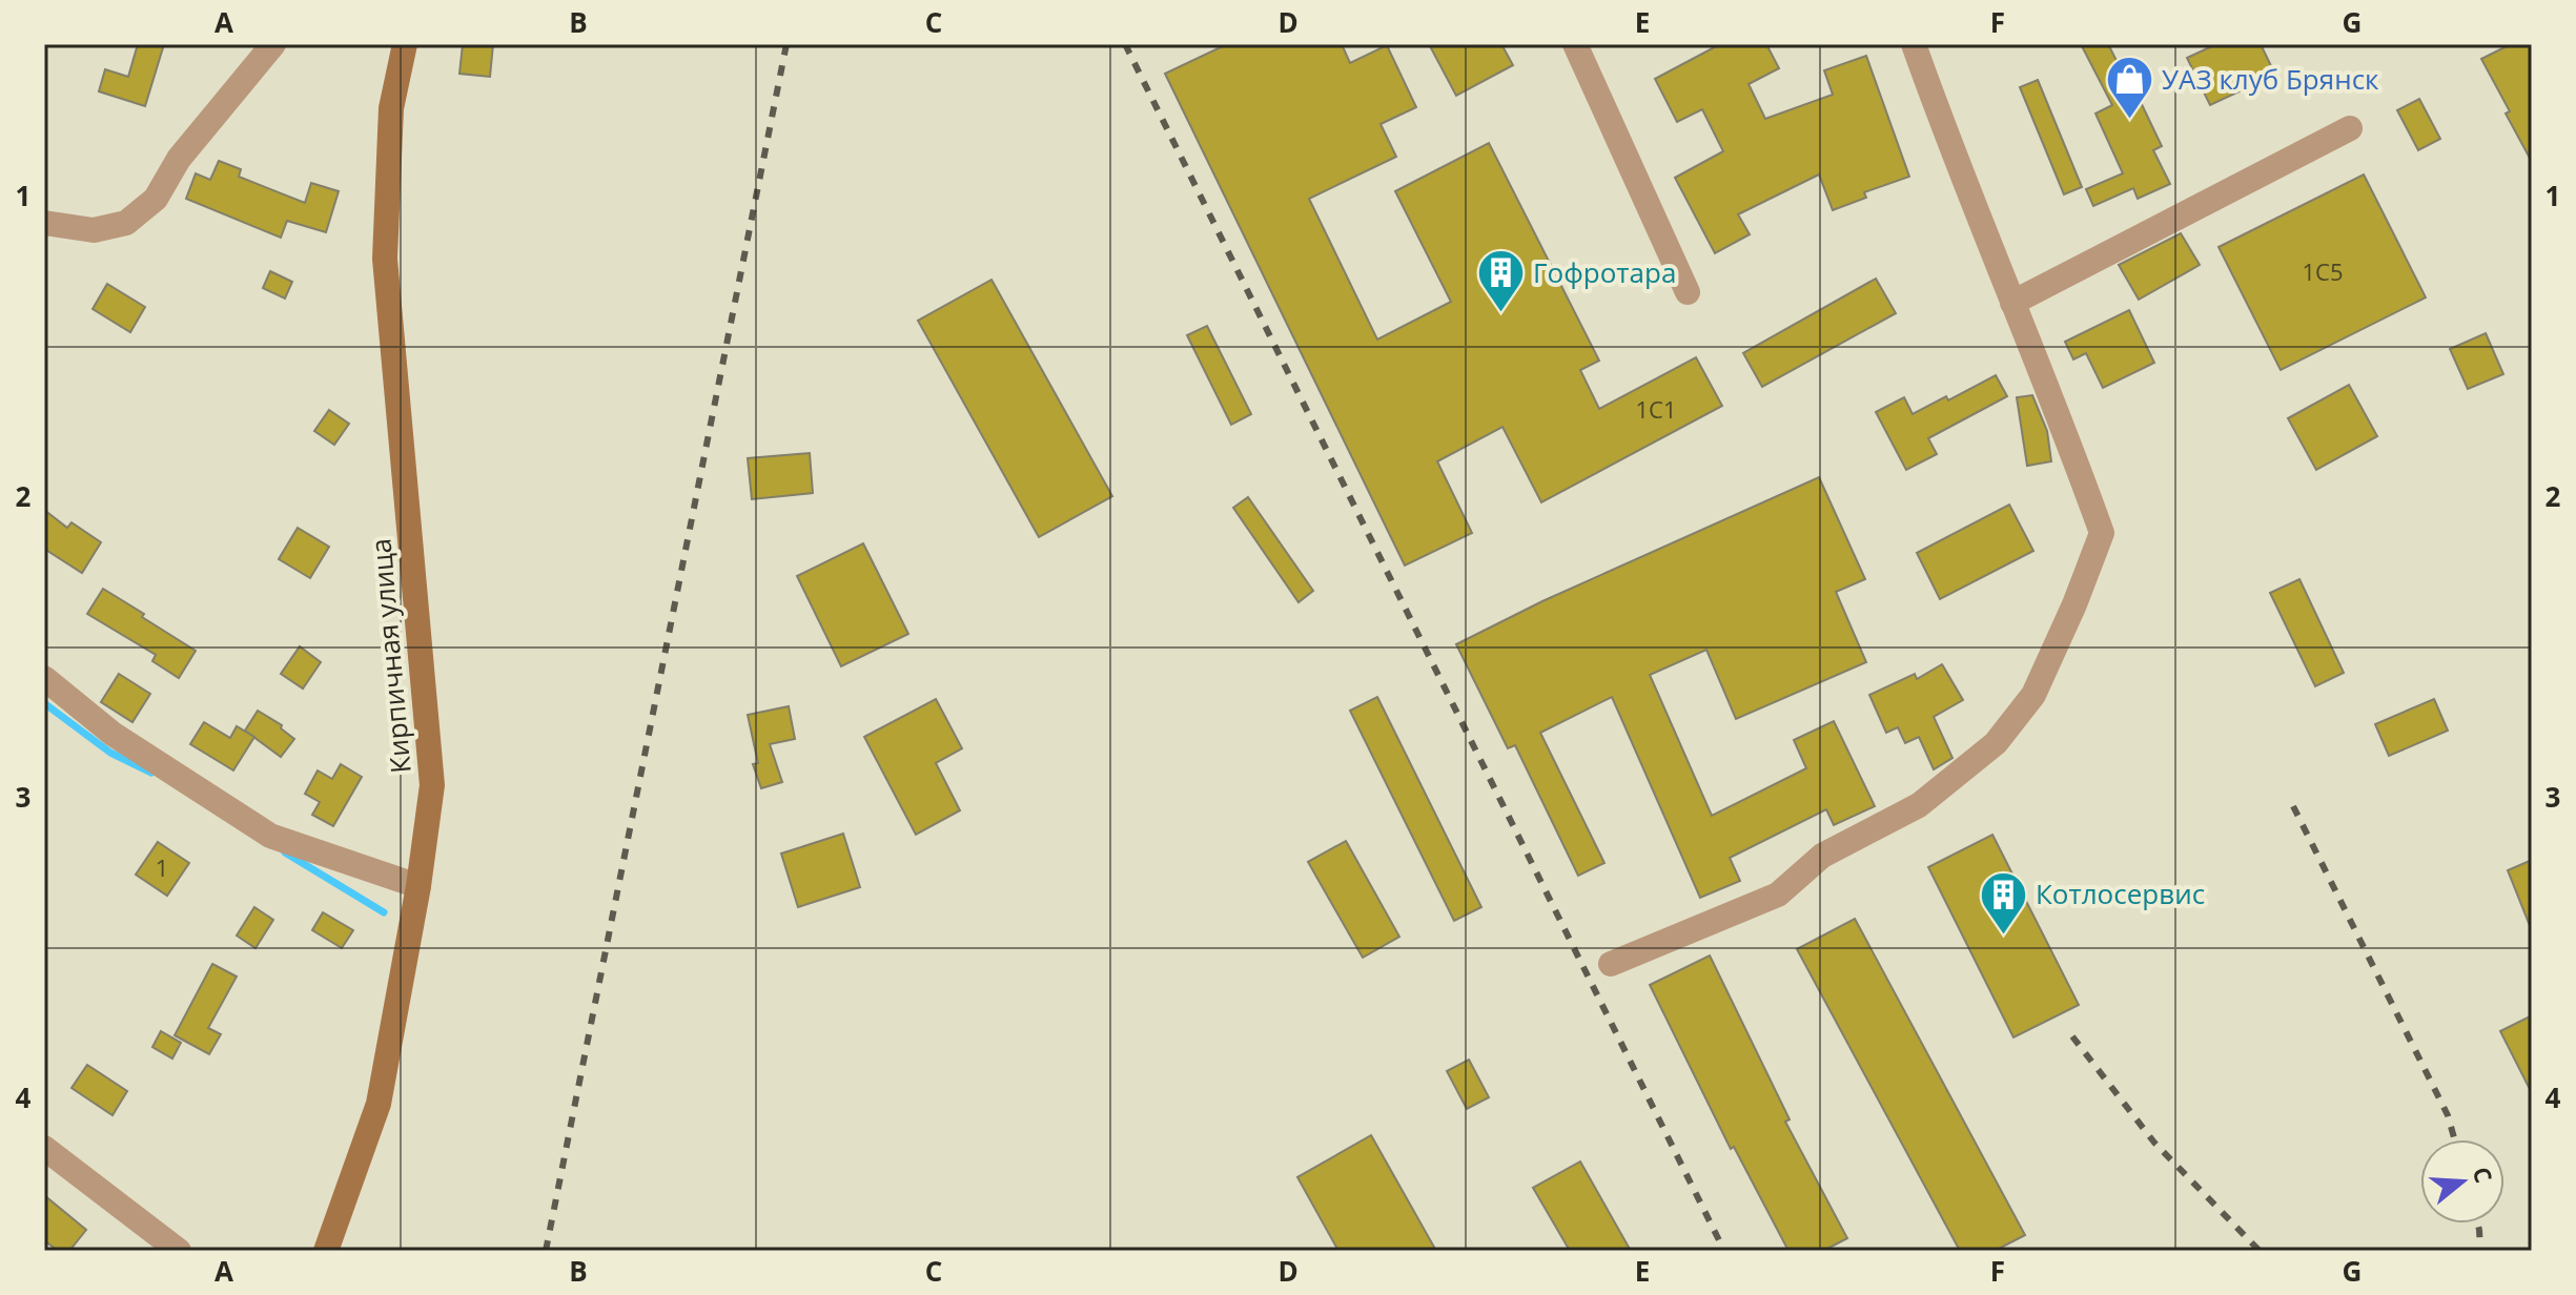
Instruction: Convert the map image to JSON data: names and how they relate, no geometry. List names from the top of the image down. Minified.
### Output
{"streets":{"street":["Кирпичная улица"]},"places":{"shop":["УАЗ клуб Брянск"],"building":["Гофротара","Котлосервис"]},"house_numbers":["1С5","1С1","1"],"north":"right","grid":{"columns":["A","B","C","D","E","F","G"],"rows":["1","2","3","4"]}}
